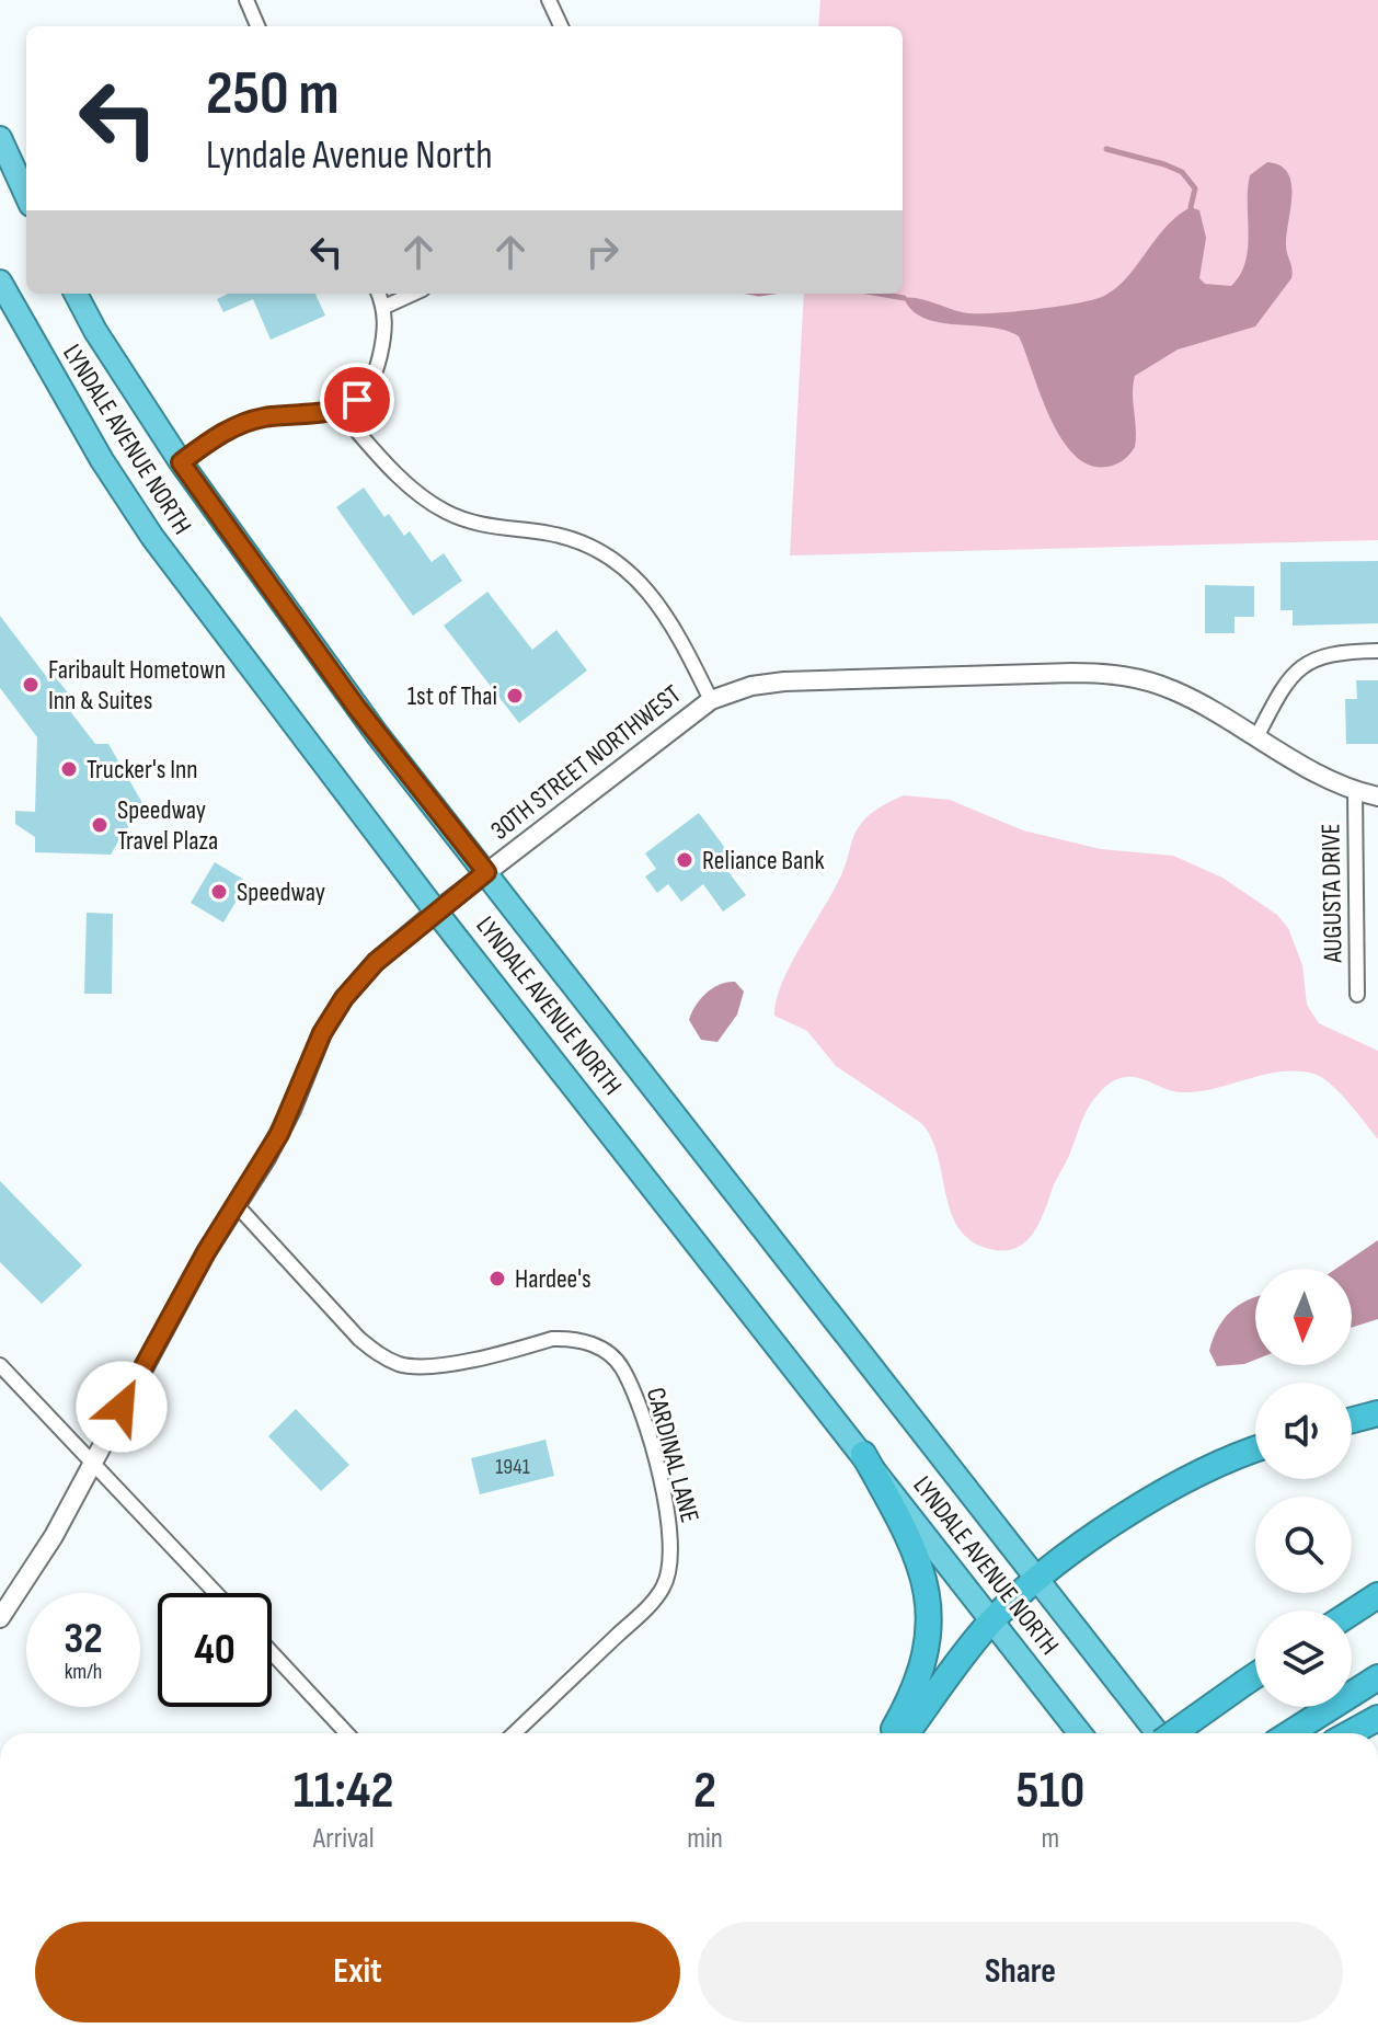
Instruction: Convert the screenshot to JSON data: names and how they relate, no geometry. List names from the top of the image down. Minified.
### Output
{"streets":{"highway":["LYNDALE AVENUE NORTH"],"street":["30TH STREET NORTHWEST","AUGUSTA DRIVE","CARDINAL LANE"]},"crossings":[["LYNDALE AVENUE NORTH","30TH STREET NORTHWEST"],["30TH STREET NORTHWEST","AUGUSTA DRIVE"],["30TH STREET NORTHWEST","CARDINAL LANE"]],"places":["Faribault Hometown Inn & Suites","1st of Thai","Trucker's Inn","Speedway Travel Plaza","Reliance Bank","Speedway","Hardee's"],"house_numbers":["1941"],"north":"bottom","page":{"turn":["250 m","Lyndale Avenue North"],"speed":"32 km/h","limit":"40","eta":["11:42","Arrival","2","min","510","m"],"buttons":["Exit","Share"]}}
